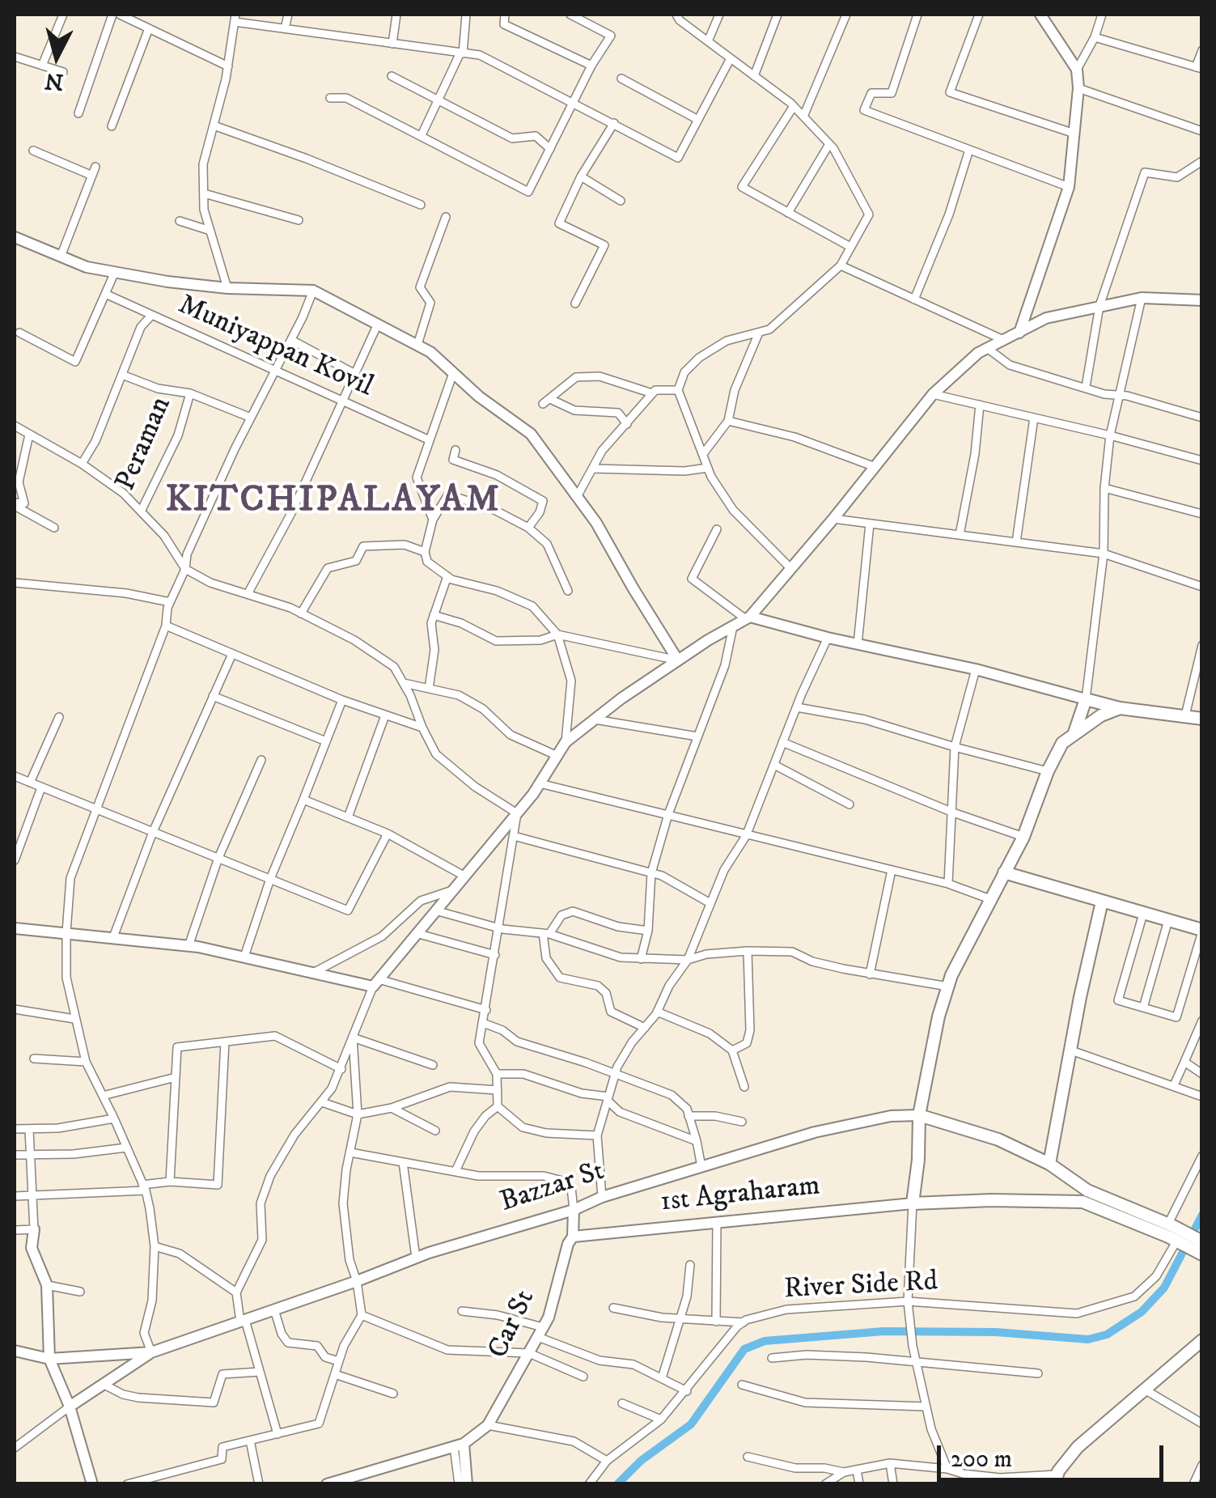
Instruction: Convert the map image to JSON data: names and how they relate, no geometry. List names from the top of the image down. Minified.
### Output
{"streets":{"main road":["Bazzar St","1st Agraharam","Car St"],"street":["Muniyappan Kovil","Peraman","River Side Rd"]},"crossings":[["Bazzar St","Car St"],["1st Agraharam","Car St"]],"districts":["KITCHIPALAYAM"],"scale_bar":"200 m","north":"bottom"}
